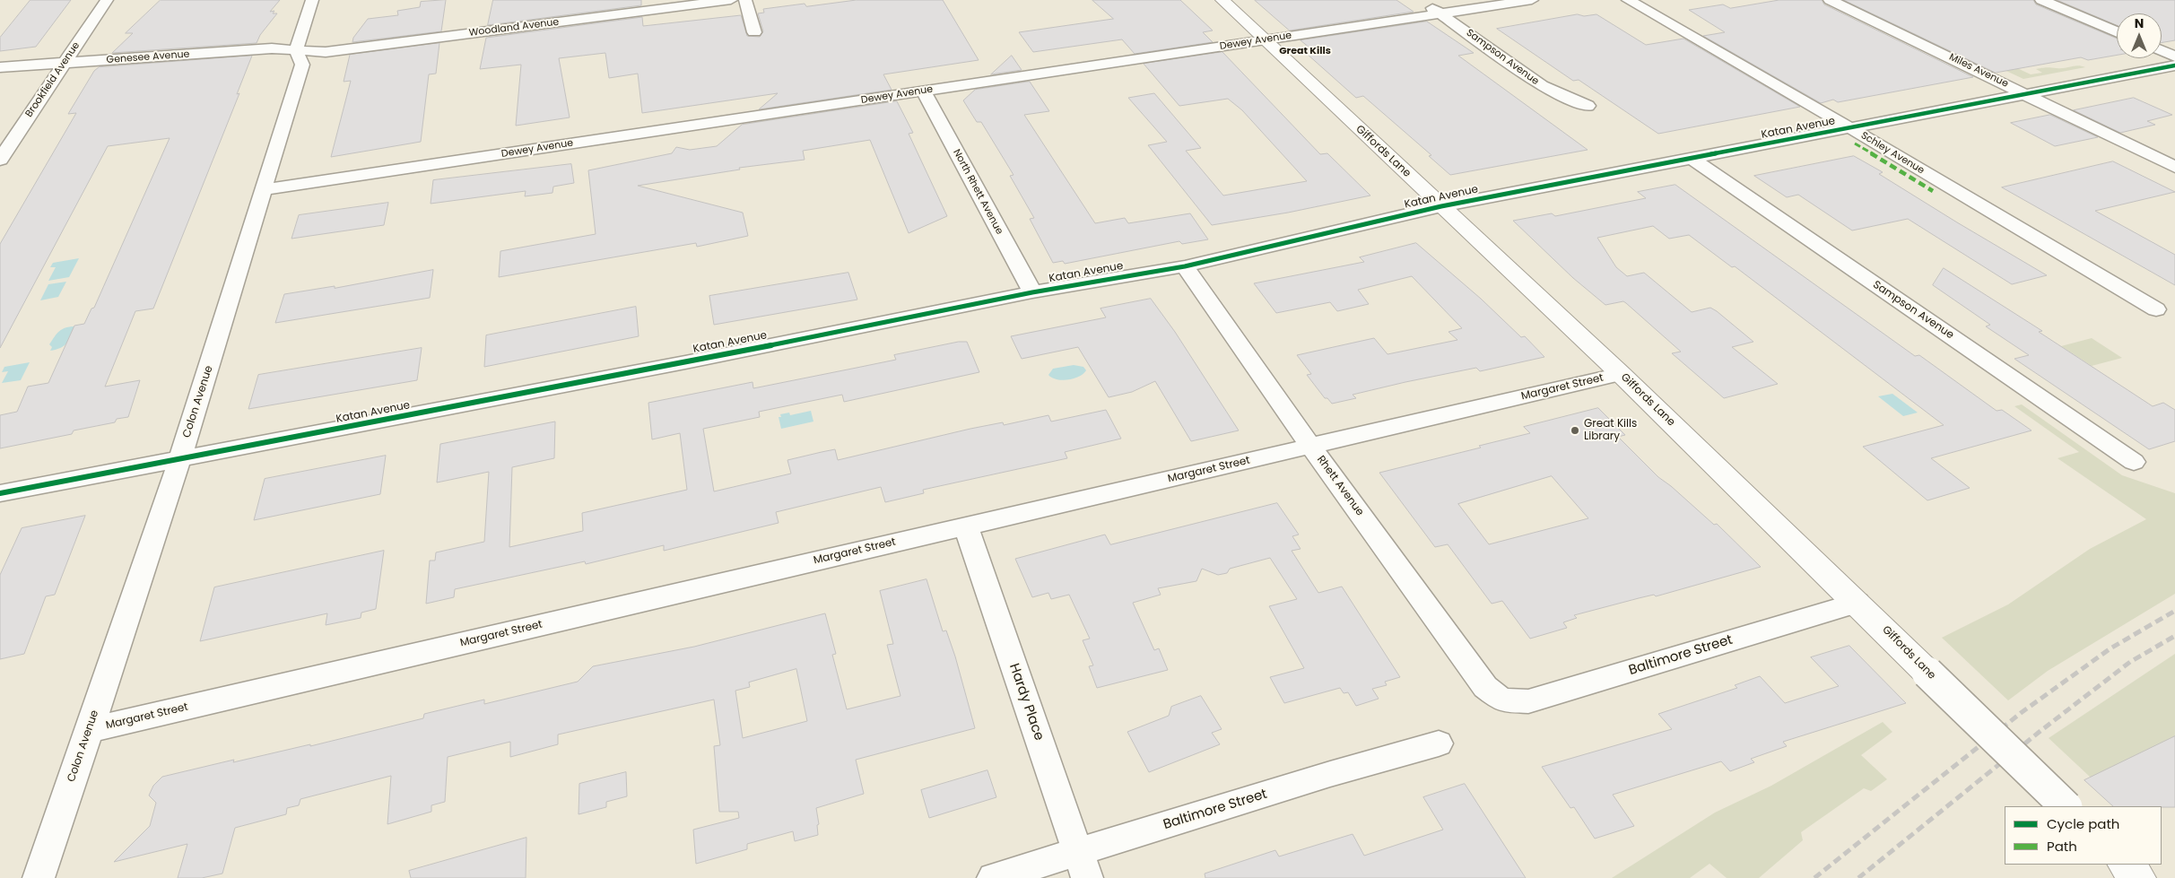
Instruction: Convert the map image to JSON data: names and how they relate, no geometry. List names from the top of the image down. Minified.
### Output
{"streets":{"street":["Woodland Avenue","Dewey Avenue","Genesee Avenue","Sampson Avenue","Miles Avenue","Brookfield Avenue","Katan Avenue","Giffords Lane","Schley Avenue","North Rhett Avenue","Margaret Street","Colon Avenue","Rhett Avenue","Baltimore Street","Hardy Place"]},"crossings":[["Woodland Avenue","Genesee Avenue"],["Woodland Avenue","Colon Avenue"],["Dewey Avenue","Sampson Avenue"],["Dewey Avenue","Giffords Lane"],["Dewey Avenue","North Rhett Avenue"],["Dewey Avenue","Colon Avenue"],["Genesee Avenue","Brookfield Avenue"],["Genesee Avenue","Colon Avenue"],["Sampson Avenue","Katan Avenue"],["Miles Avenue","Katan Avenue"],["Katan Avenue","Giffords Lane"],["Katan Avenue","Schley Avenue"],["Katan Avenue","North Rhett Avenue"],["Katan Avenue","Colon Avenue"],["Katan Avenue","Rhett Avenue"],["Giffords Lane","Margaret Street"],["Giffords Lane","Baltimore Street"],["Margaret Street","Colon Avenue"],["Margaret Street","Rhett Avenue"],["Margaret Street","Hardy Place"],["Rhett Avenue","Baltimore Street"],["Baltimore Street","Hardy Place"]],"districts":["Great Kills"],"places":["Great Kills Library"],"legend":["Cycle path","Path"],"north":"top"}
